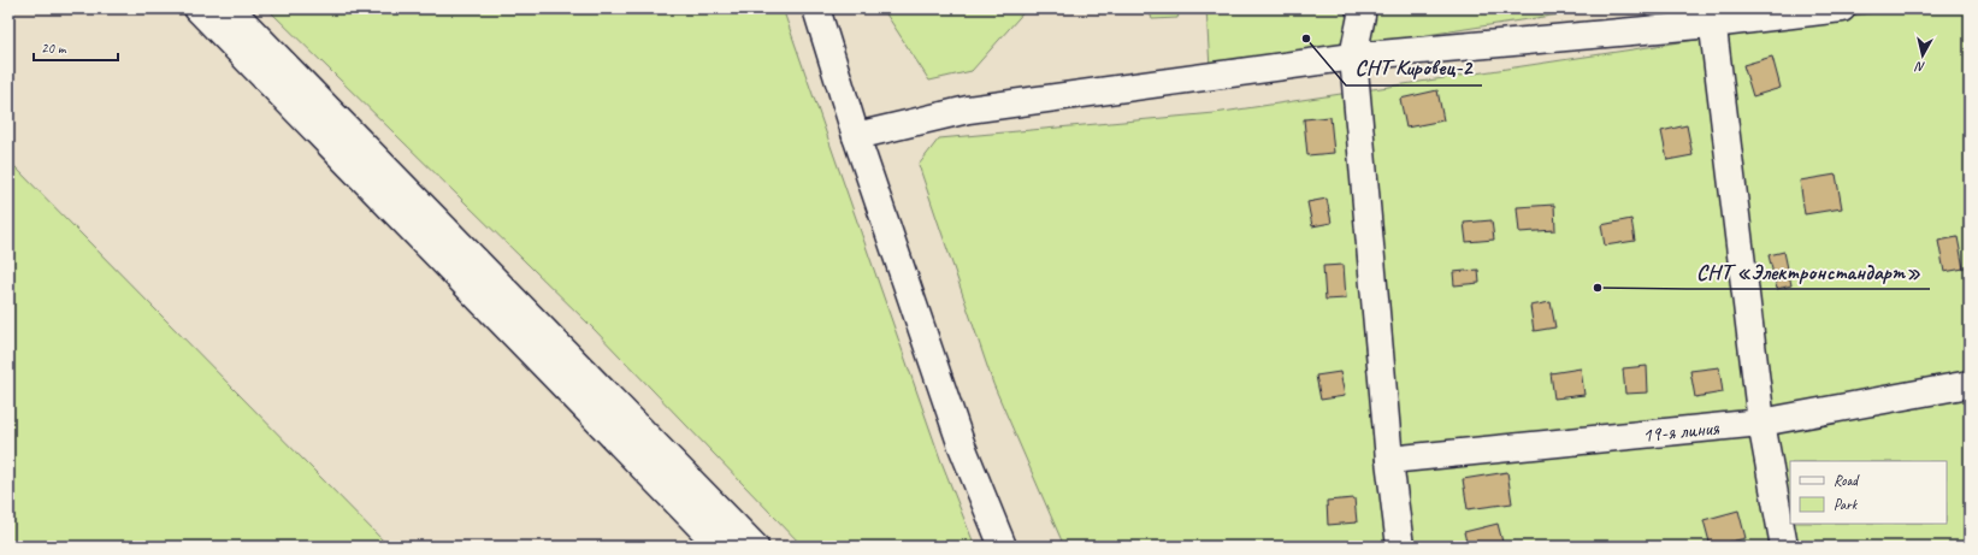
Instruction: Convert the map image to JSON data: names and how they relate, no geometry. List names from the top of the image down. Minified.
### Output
{"streets":{"street":["19-я линия"]},"places":["СНТ Кировец-2","СНТ «Электронстандарт»"],"legend":["Road","Park"],"scale_bar":"20 m","north":"bottom"}
